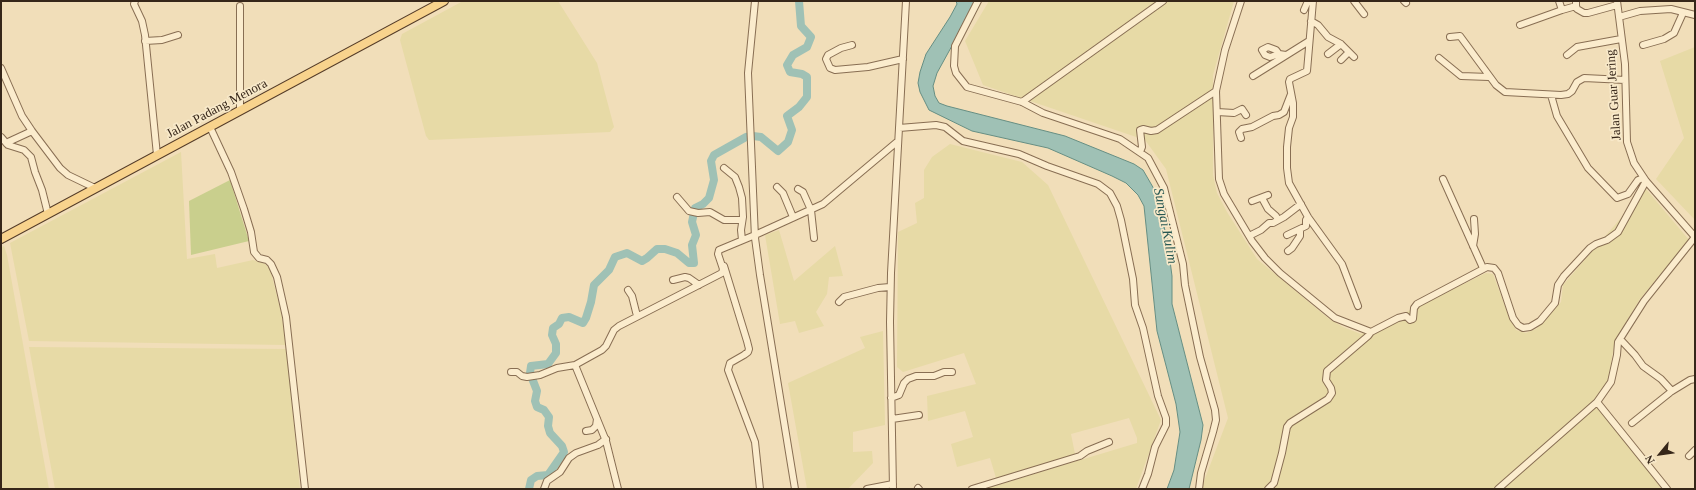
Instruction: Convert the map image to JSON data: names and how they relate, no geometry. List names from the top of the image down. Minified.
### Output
{"streets":{"main road":["Jalan Padang Menora"],"street":["Jalan Guar Jering"]},"water":["Sungai Kulim"],"north":"bottom left"}
